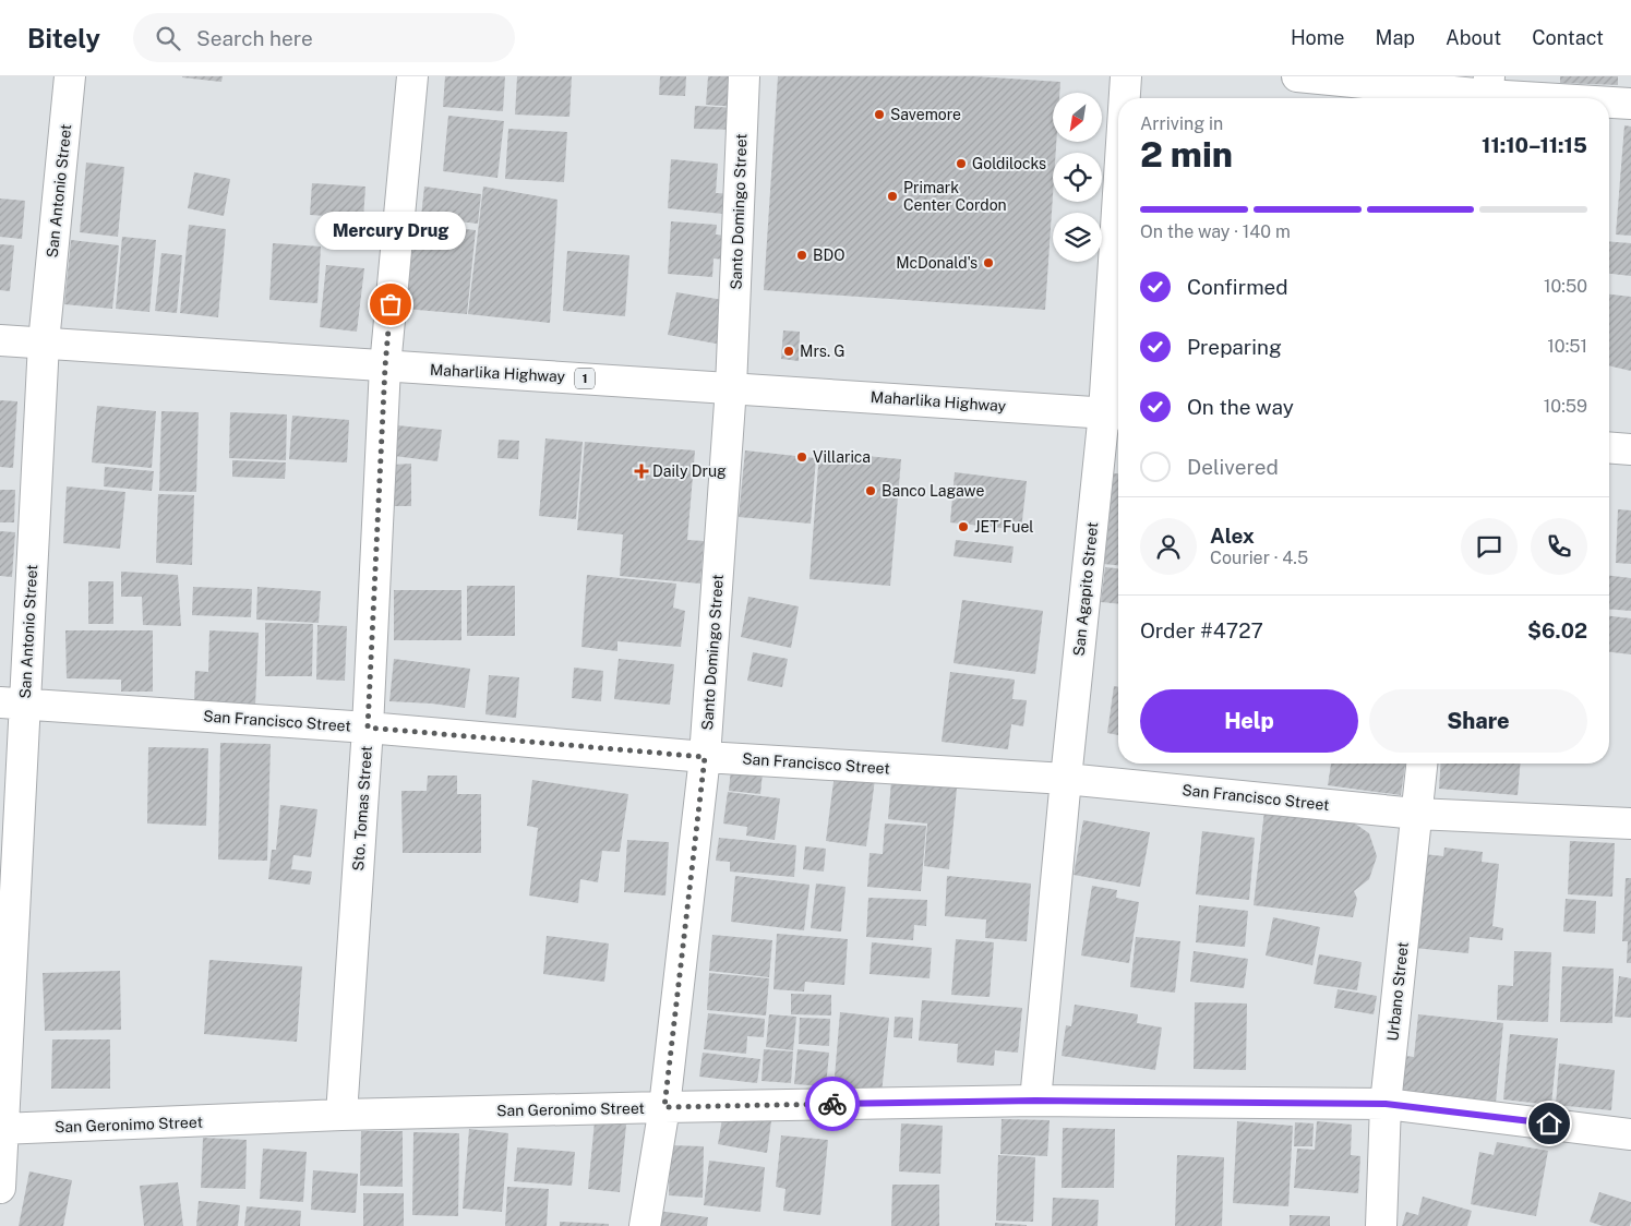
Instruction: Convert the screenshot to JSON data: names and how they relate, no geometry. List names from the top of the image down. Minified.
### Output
{"streets":{"main road":["San Antonio Street","Santo Domingo Street","Maharlika Highway","1","San Agapito Street","San Francisco Street","Sto. Tomas Street","Urbano Street","San Geronimo Street"]},"crossings":[["San Antonio Street","Maharlika Highway"],["San Antonio Street","San Francisco Street"],["San Antonio Street","San Geronimo Street"],["Santo Domingo Street","Maharlika Highway"],["Santo Domingo Street","San Francisco Street"],["Santo Domingo Street","San Geronimo Street"],["Maharlika Highway","San Agapito Street"],["Maharlika Highway","Sto. Tomas Street"],["San Agapito Street","San Francisco Street"],["San Agapito Street","San Geronimo Street"],["San Francisco Street","Sto. Tomas Street"],["San Francisco Street","Urbano Street"],["Sto. Tomas Street","San Geronimo Street"],["Urbano Street","San Geronimo Street"]],"places":{"other":["Savemore","Goldilocks","Primark Center Cordon","BDO","McDonald's","Mercury Drug","Mrs. G","Villarica","Banco Lagawe","JET Fuel"],"health":["Daily Drug"]},"north":"bottom left","page":{"header":"Bitely","search":"Search here","nav":["Home","Map","About","Contact"],"heading":["2 min","Arriving in","11:10–11:15"],"panel":["Alex","Courier · 4.5","Order #4727","$6.02"],"bar":"On the way · 140 m","bubble":"Mercury Drug","list":[["Confirmed","10:50"],["Preparing","10:51"],["On the way","10:59"],"Delivered"],"buttons":["Help","Share"]}}
